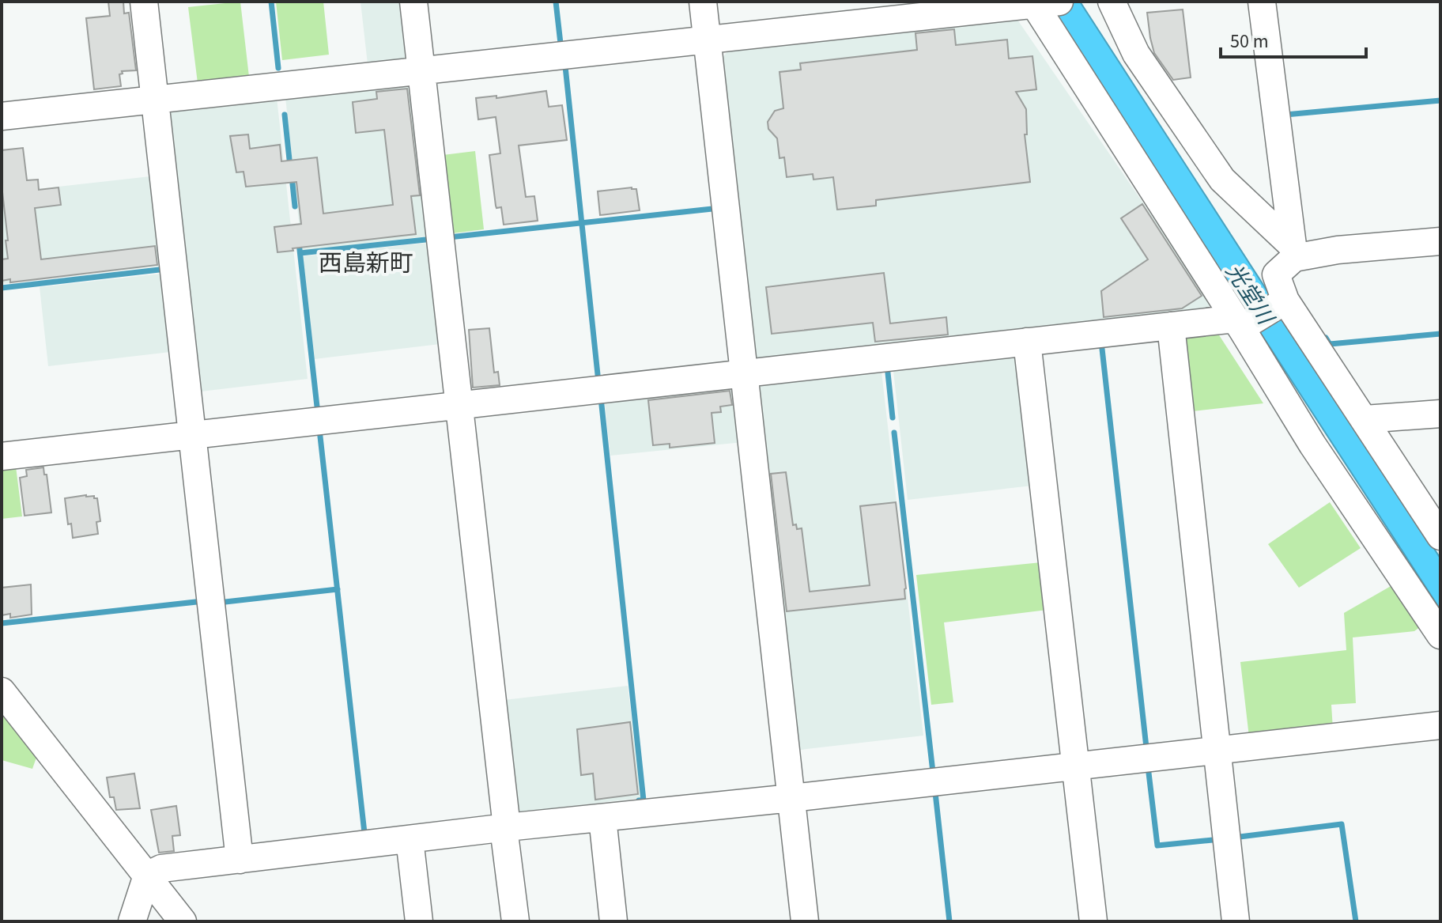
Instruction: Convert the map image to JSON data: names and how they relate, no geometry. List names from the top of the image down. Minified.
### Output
{"districts":["西島新町"],"water":["光堂川"],"scale_bar":"50 m"}
